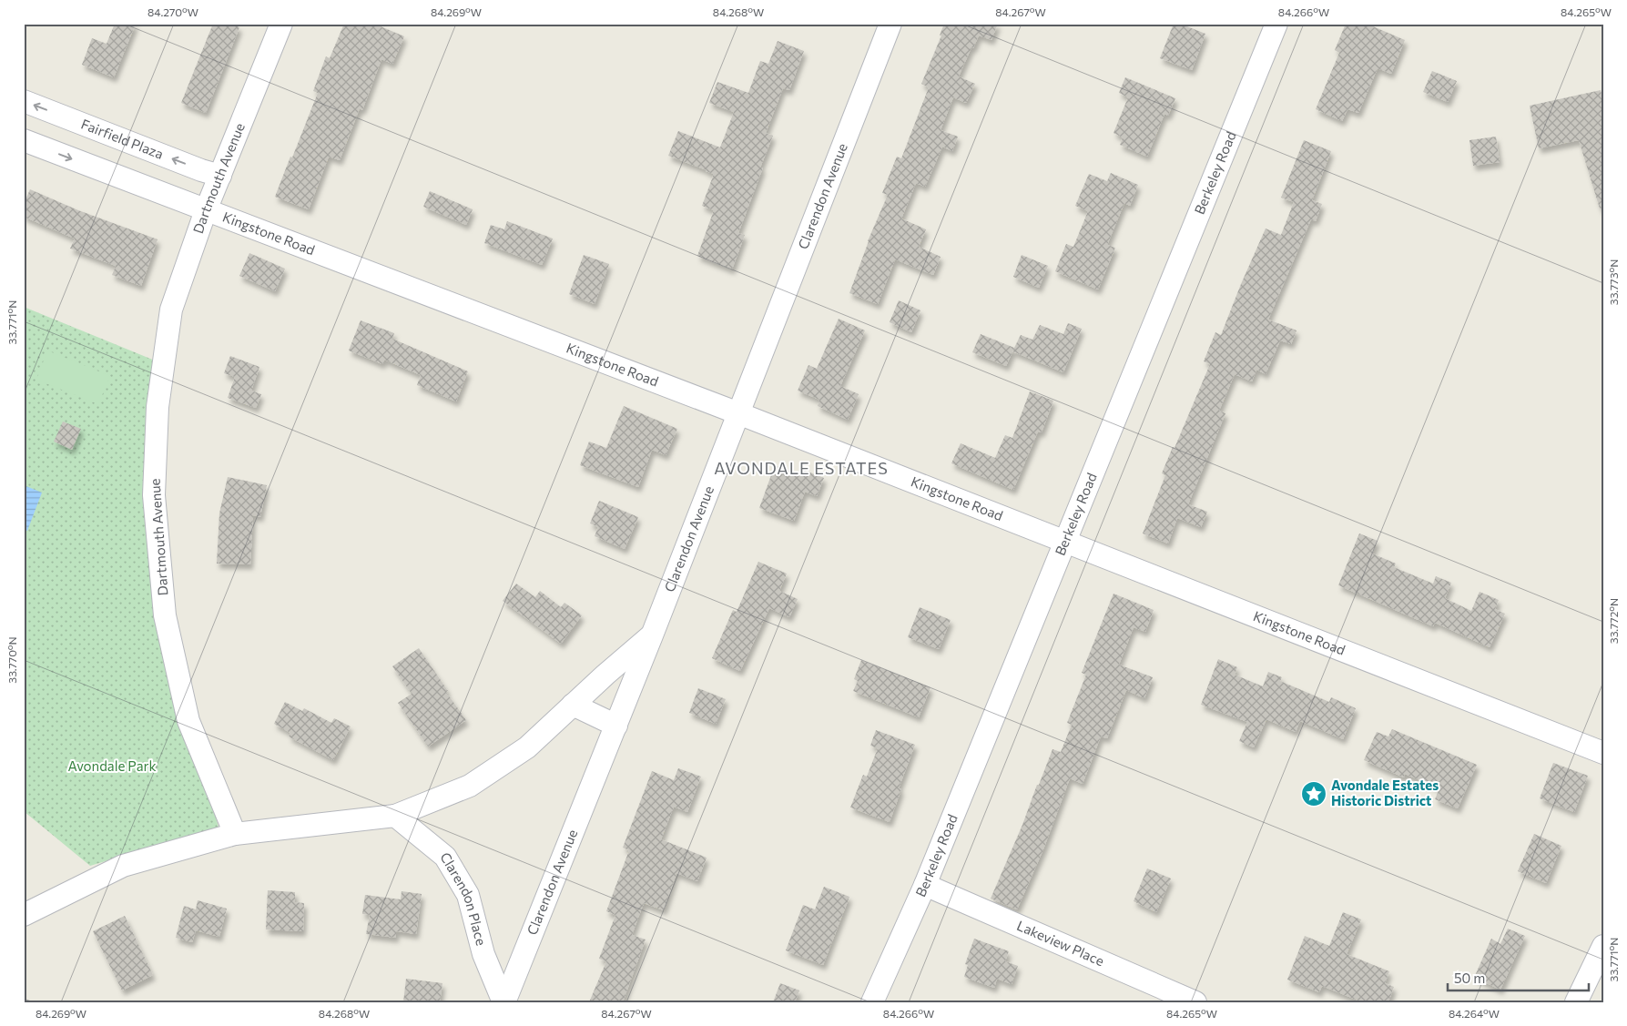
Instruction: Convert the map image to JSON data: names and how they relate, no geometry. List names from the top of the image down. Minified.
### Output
{"streets":{"street":["Fairfield Plaza","Berkeley Road","Dartmouth Avenue","Clarendon Avenue","Kingstone Road","Clarendon Place","Lakeview Place"]},"crossings":[["Fairfield Plaza","Dartmouth Avenue"],["Berkeley Road","Kingstone Road"],["Berkeley Road","Lakeview Place"],["Dartmouth Avenue","Kingstone Road"],["Clarendon Avenue","Kingstone Road"],["Clarendon Avenue","Clarendon Place"]],"districts":["AVONDALE ESTATES"],"parks":["Avondale Park"],"places":{"place":["Avondale Estates Historic District"]},"scale_bar":"50 m","coordinates":["84.270°W","84.269°W","84.268°W","84.267°W","84.266°W","84.265°W","33.773°N","33.771°N","33.772°N","33.770°N","84.264°W"]}
